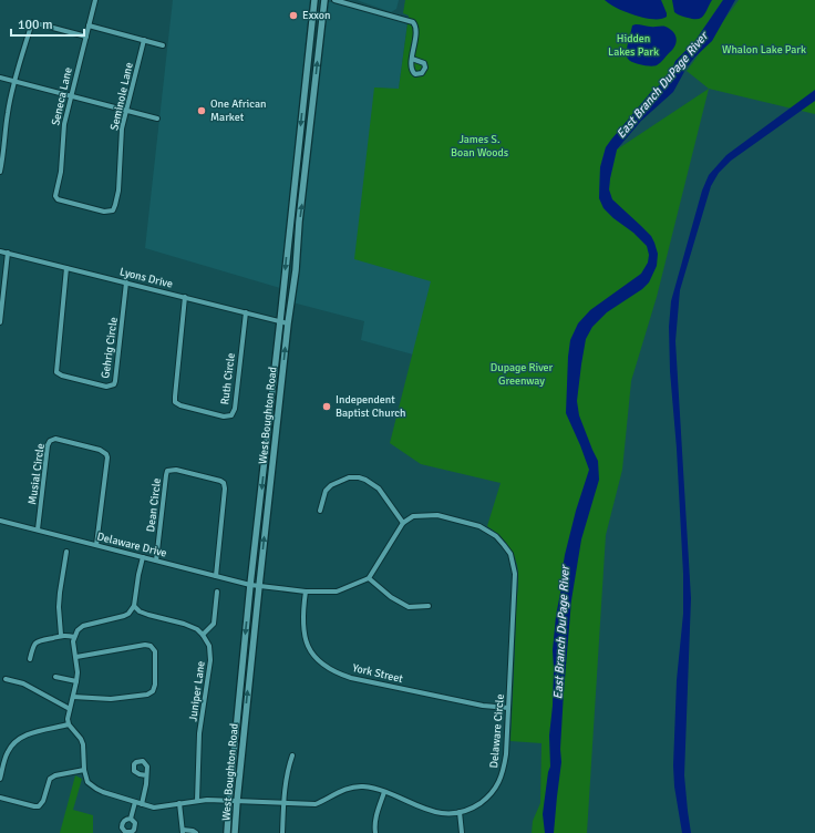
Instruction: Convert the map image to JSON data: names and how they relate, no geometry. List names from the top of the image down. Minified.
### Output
{"streets":{"main road":["West Boughton Road"],"street":["Seneca Lane","Seminole Lane","Lyons Drive","Gehrig Circle","Ruth Circle","Musial Circle","Dean Circle","Delaware Drive","York Street","Juniper Lane","Delaware Circle"]},"crossings":[["Seneca Lane","Seminole Lane"],["Lyons Drive","Gehrig Circle"],["Lyons Drive","Ruth Circle"],["Lyons Drive","West Boughton Road"],["West Boughton Road","Delaware Drive"],["West Boughton Road","Delaware Circle"],["Musial Circle","Delaware Drive"],["Dean Circle","Delaware Drive"],["York Street","Delaware Circle"],["Juniper Lane","Delaware Circle"]],"water":["East Branch DuPage River"],"parks":["Hidden Lakes Park","Whalon Lake Park","James S. Boan Woods","Dupage River Greenway"],"places":["Exxon","One African Market","Independent Baptist Church"],"scale_bar":"100 m"}
